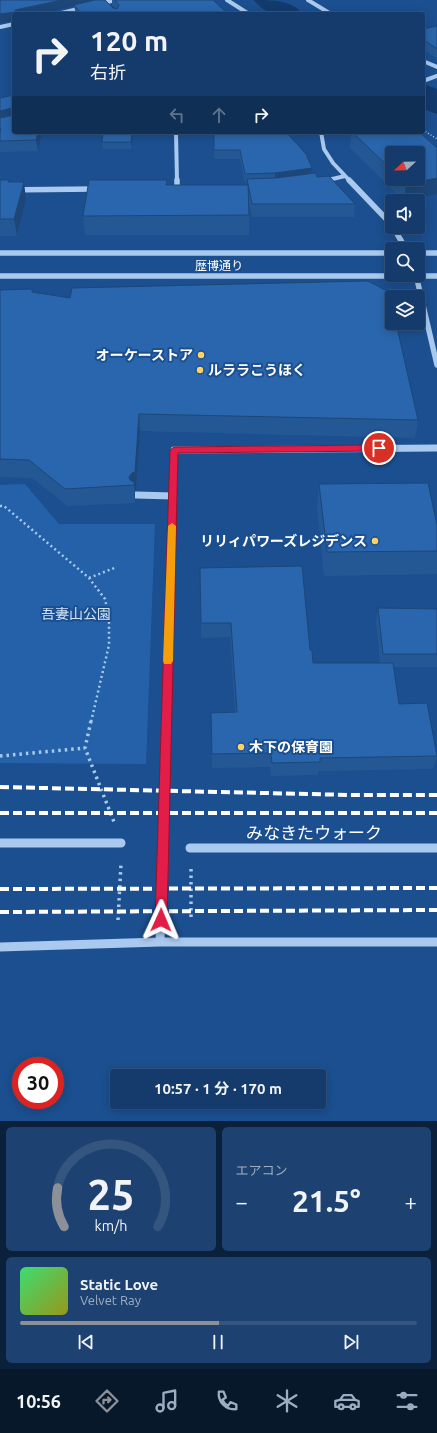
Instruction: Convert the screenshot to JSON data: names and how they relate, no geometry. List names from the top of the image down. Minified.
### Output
{"streets":{"street":["歴博通り","みなきたウォーク"]},"parks":["吾妻山公園"],"places":["オーケーストア","ルララこうほく","リリィパワーズレジデンス","木下の保育園"],"north":"left","page":{"turn":["120 m","右折"],"limit":"30","trip":"10:57 · 1 分 · 170 m","tile":"エアコン","heat":["−","21.5°","+"],"song":["Static Love","Velvet Ray"],"tabs":"10:56","gauge":["25","km/h"]}}
